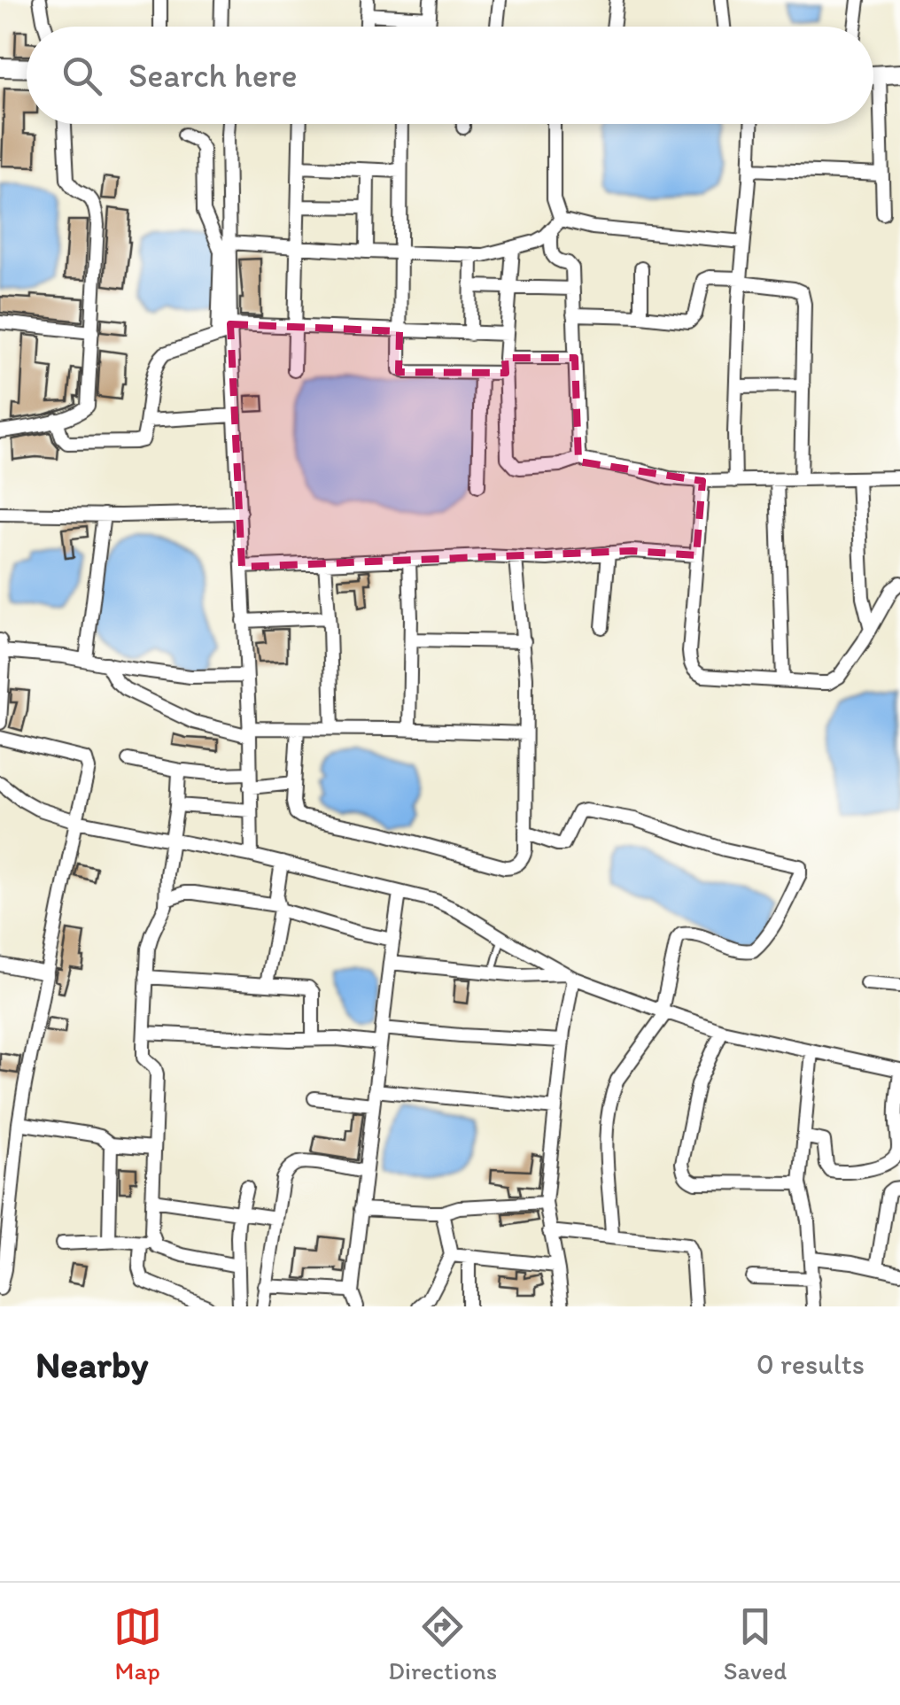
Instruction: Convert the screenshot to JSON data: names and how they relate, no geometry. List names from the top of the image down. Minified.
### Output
{"page":{"search":"Search here","heading":["Nearby","0 results"],"nav":["Map","Directions","Saved"]}}
